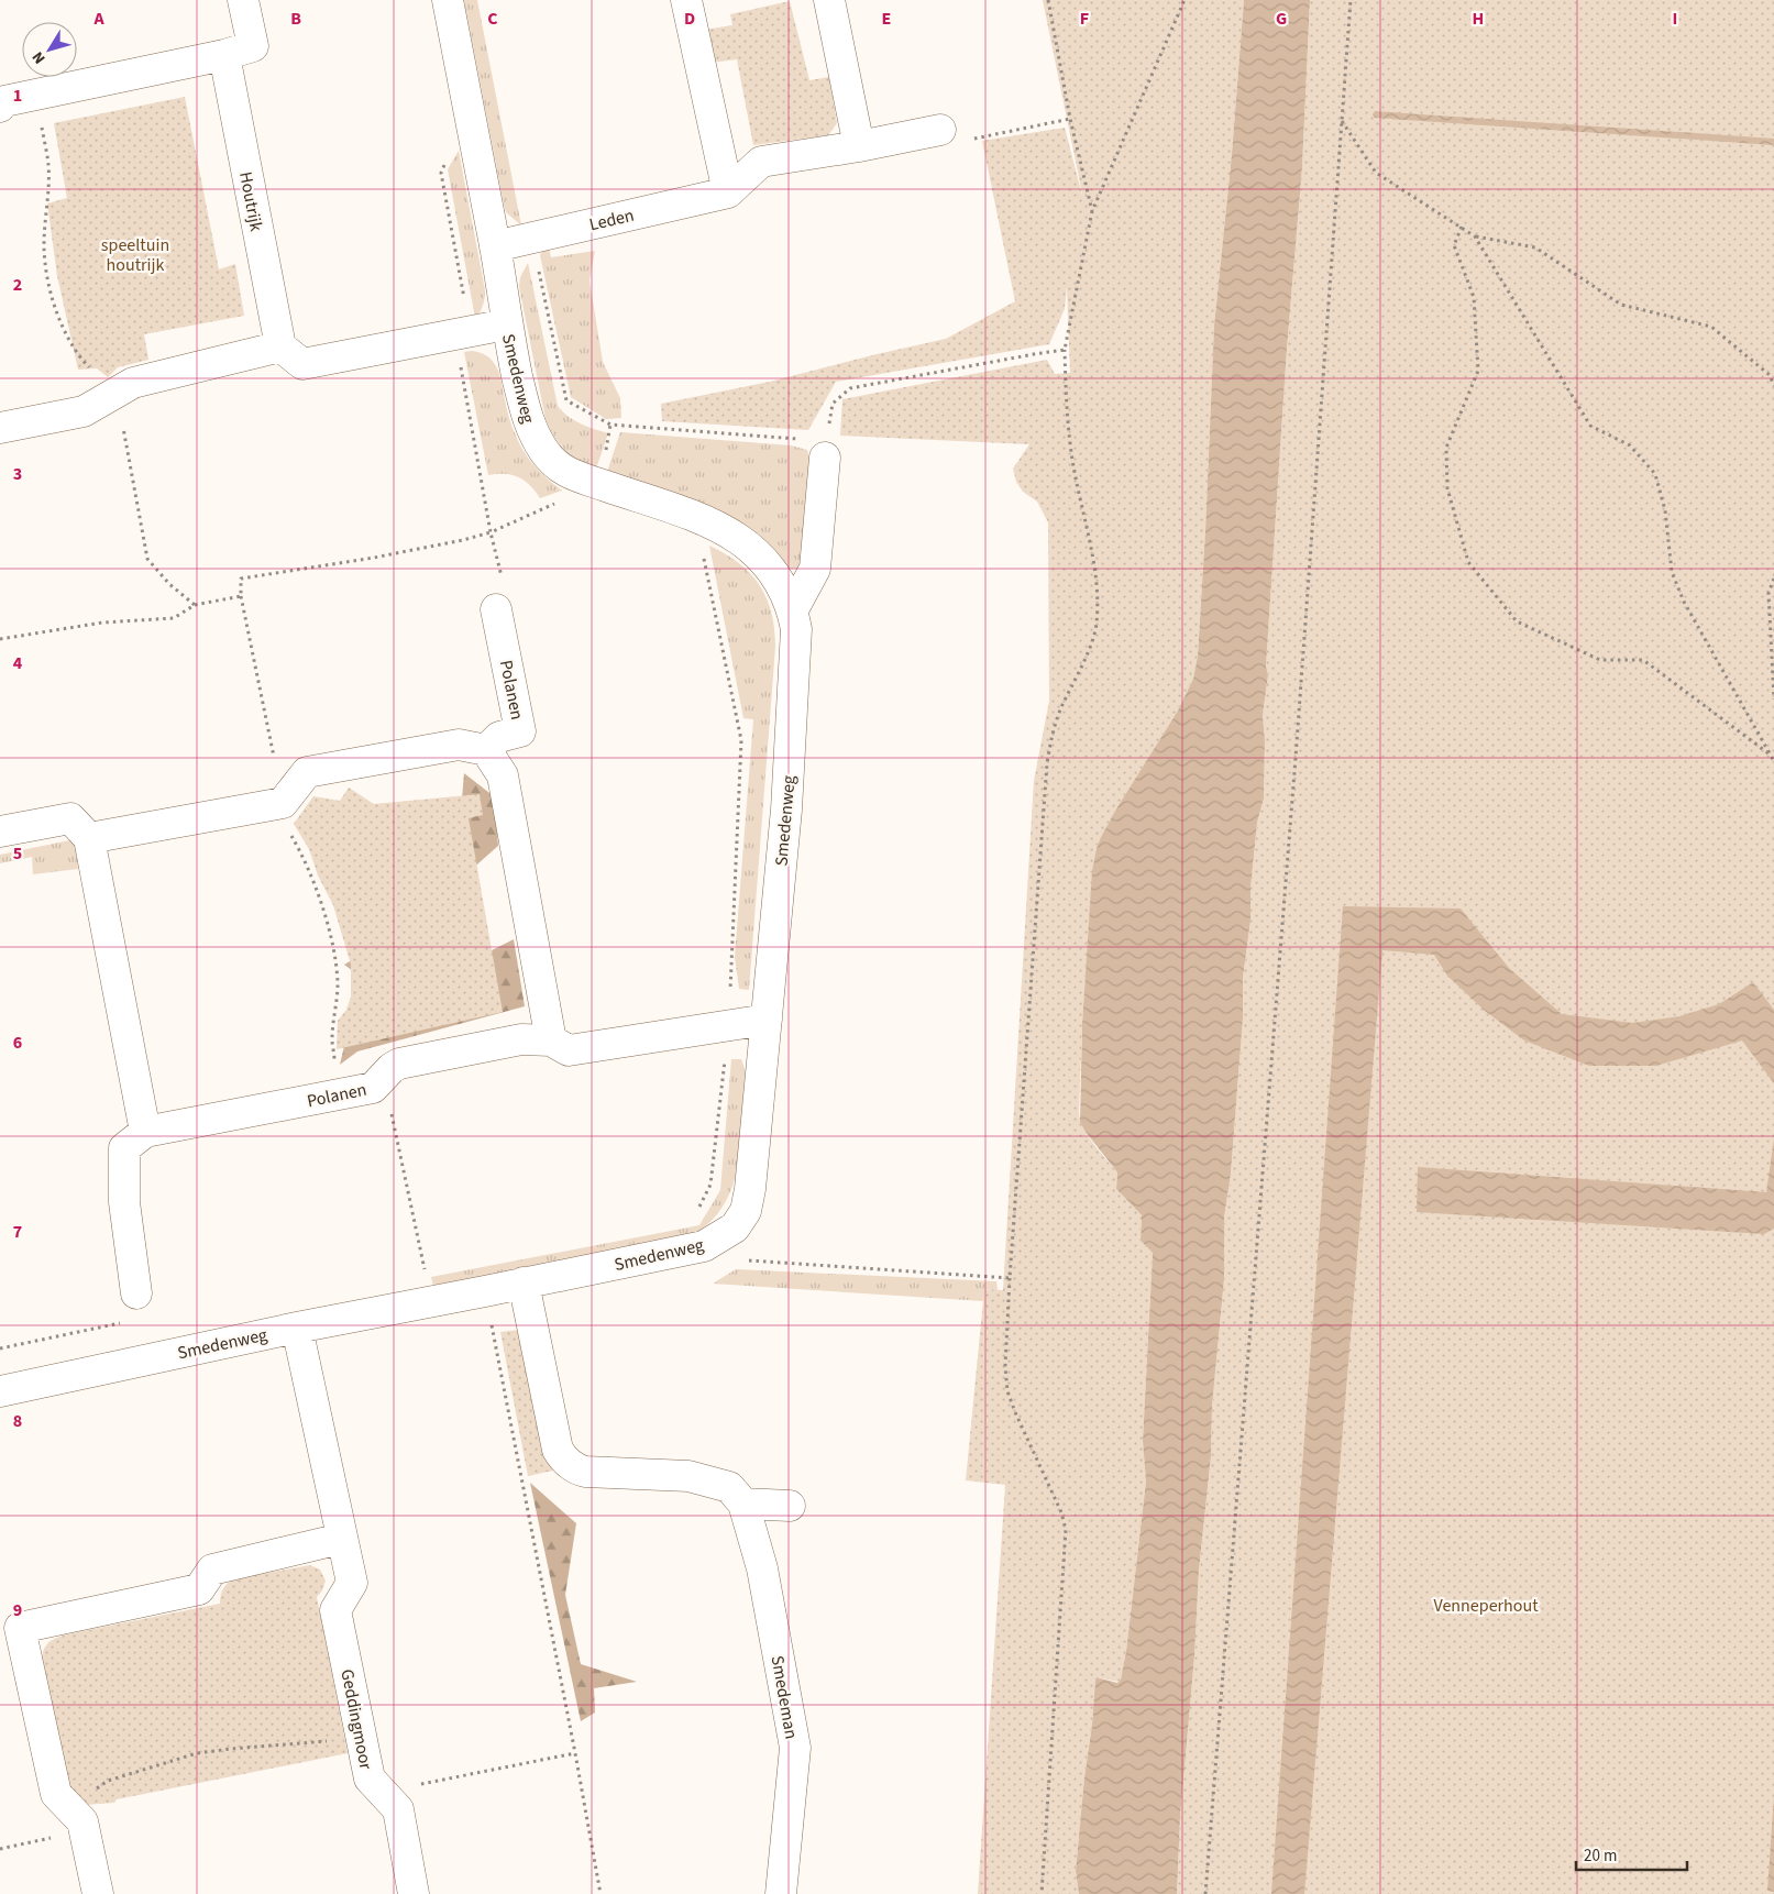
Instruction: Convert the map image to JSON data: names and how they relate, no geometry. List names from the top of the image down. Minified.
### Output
{"streets":{"street":["Houtrijk","Leden","Smedenweg","Polanen","Smedeman","Geddingmoor"]},"crossings":[["Leden","Smedenweg"],["Smedenweg","Polanen"],["Smedenweg","Geddingmoor"]],"parks":["speeltuin houtrijk","Venneperhout"],"scale_bar":"20 m","north":"bottom left","grid":{"columns":["A","B","C","D","E","F","G","H","I"],"rows":["1","2","3","4","5","6","7","8","9"]}}
